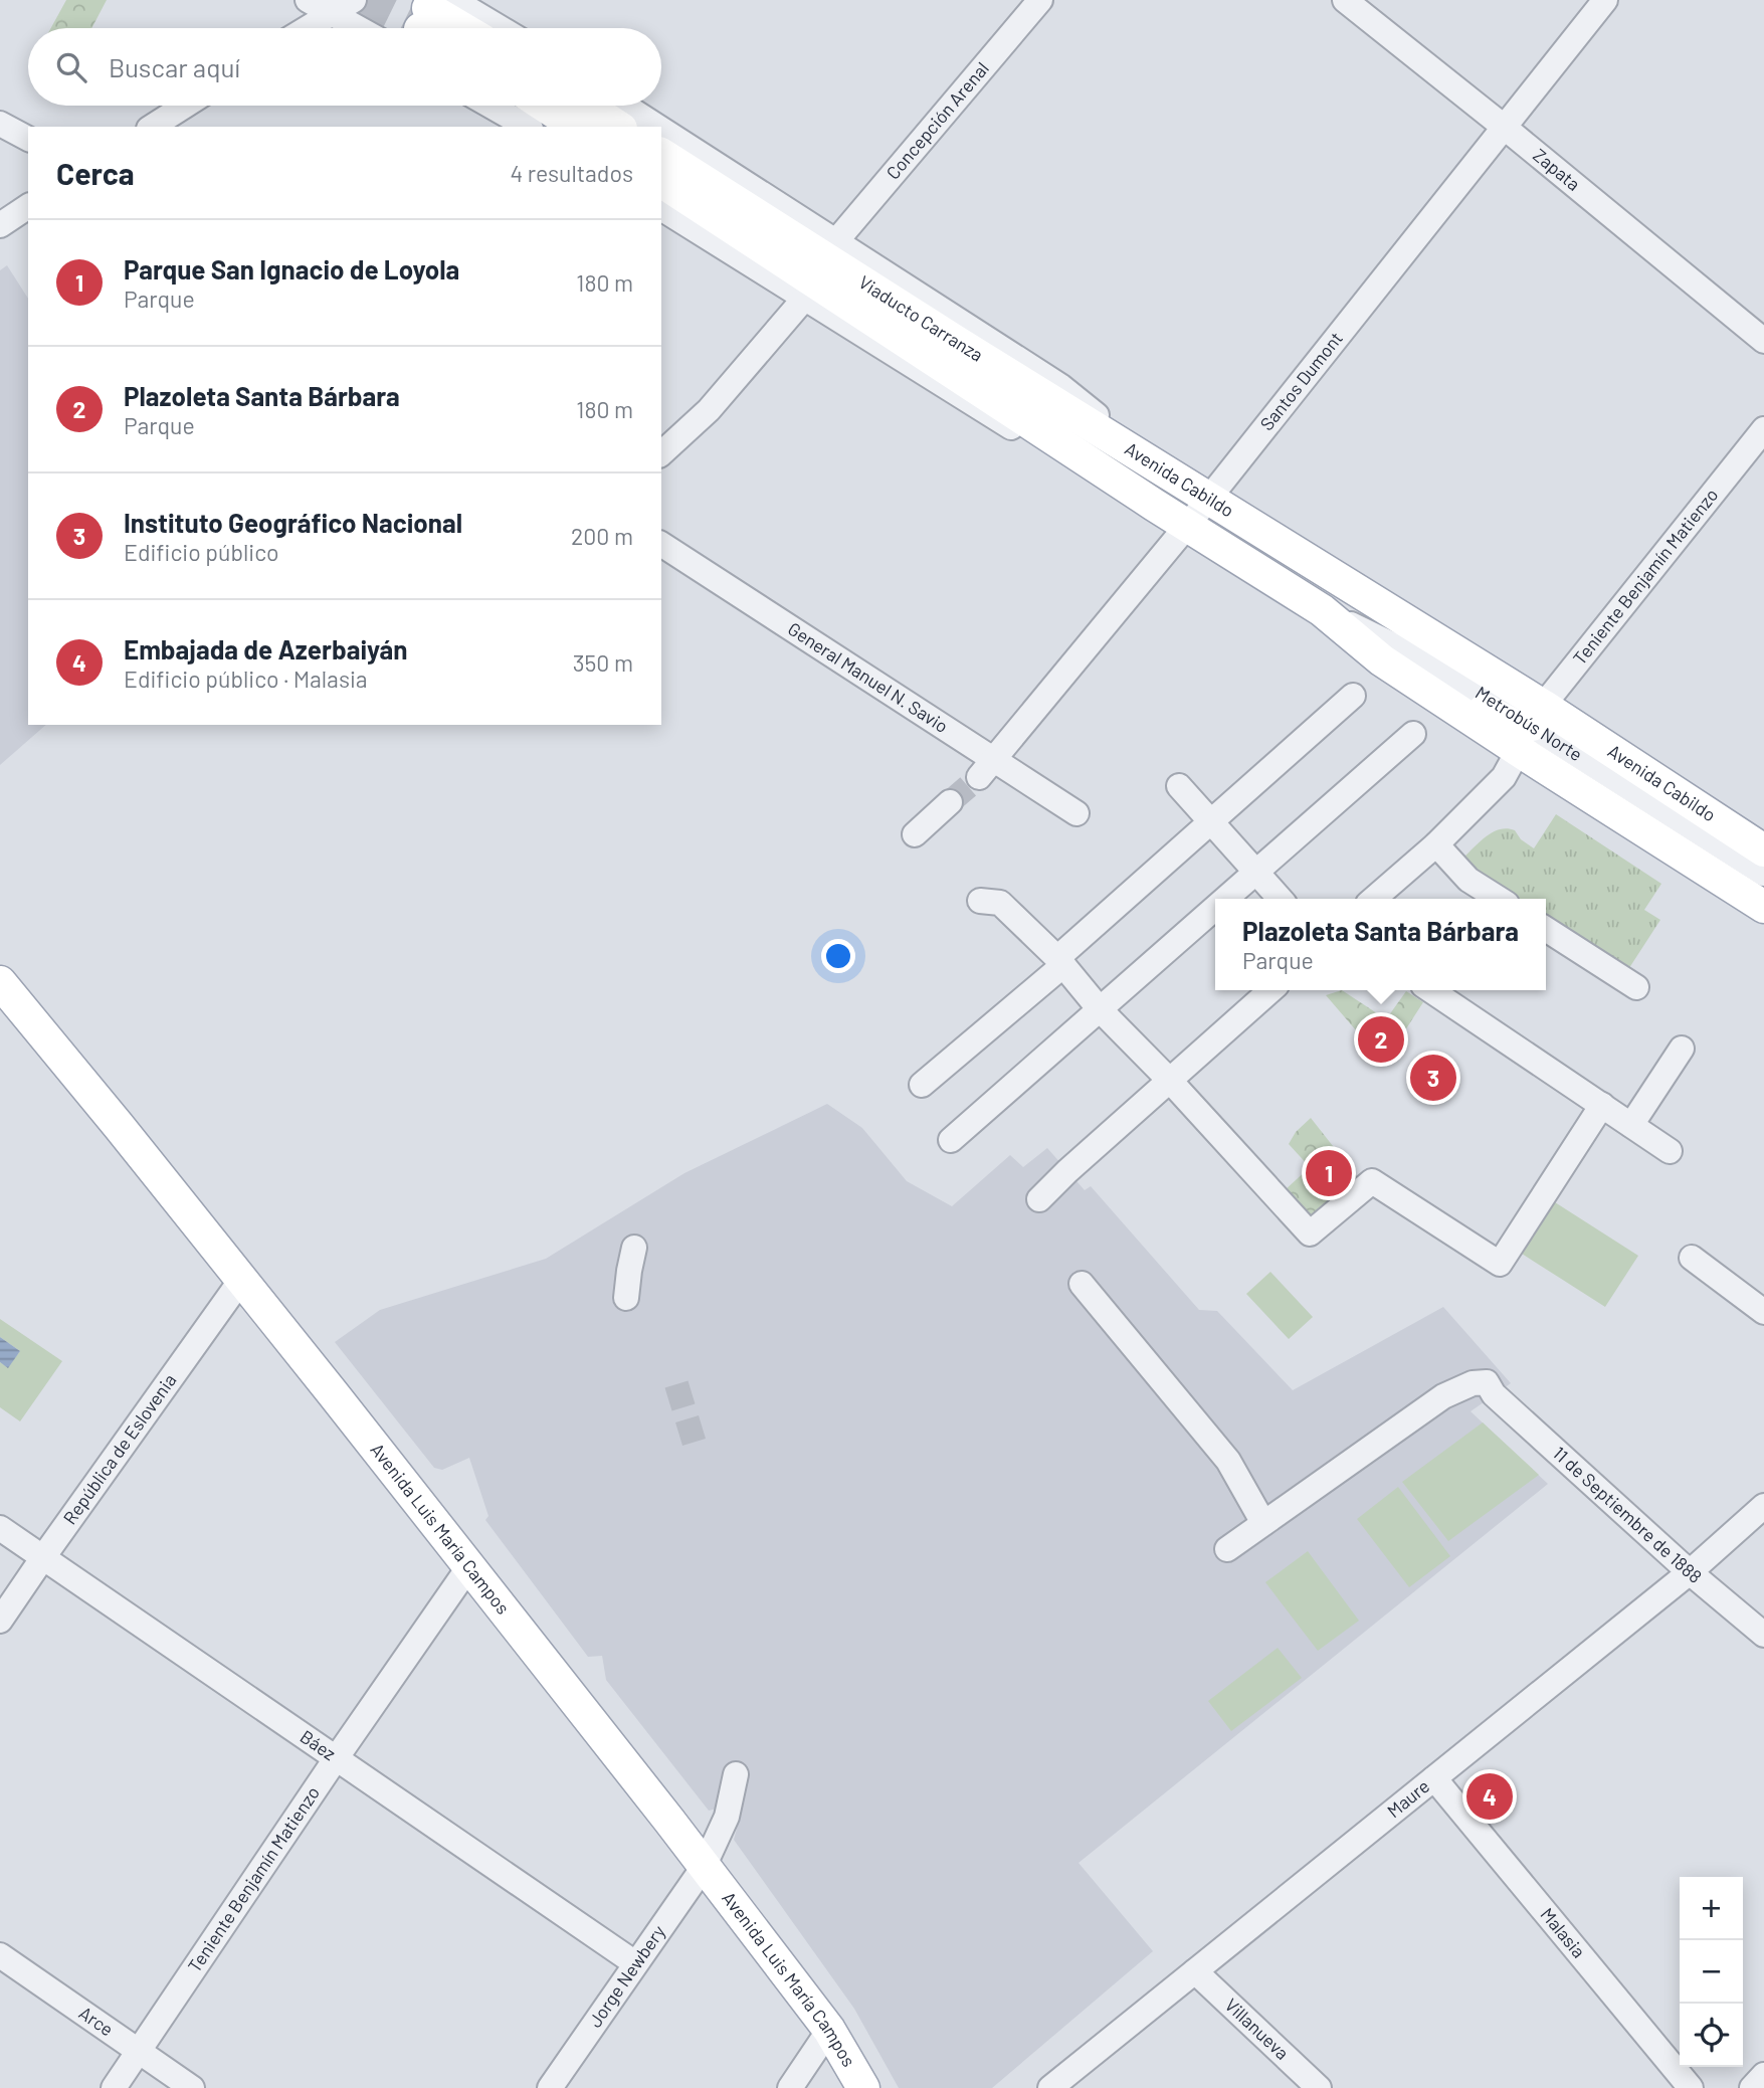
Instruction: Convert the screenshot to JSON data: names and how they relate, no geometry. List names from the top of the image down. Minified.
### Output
{"streets":{"main road":["Viaducto Carranza","Avenida Cabildo","Avenida Luis María Campos"],"street":["Concepción Arenal","Zapata","Santos Dumont","Teniente Benjamín Matienzo","General Manuel N. Savio","Metrobús Norte","República de Eslovenia","11 de Septiembre de 1888","Báez","Maure","Malasia","Jorge Newbery","Arce","Villanueva"]},"crossings":[["Concepción Arenal","Avenida Cabildo"],["Zapata","Santos Dumont"],["Viaducto Carranza","Santos Dumont"],["Viaducto Carranza","Avenida Cabildo"],["Santos Dumont","Avenida Cabildo"],["Santos Dumont","General Manuel N. Savio"],["Avenida Cabildo","Teniente Benjamín Matienzo"],["Avenida Cabildo","Metrobús Norte"],["Teniente Benjamín Matienzo","Metrobús Norte"],["Teniente Benjamín Matienzo","Avenida Luis María Campos"],["Teniente Benjamín Matienzo","Báez"],["Teniente Benjamín Matienzo","Arce"],["República de Eslovenia","Avenida Luis María Campos"],["República de Eslovenia","Báez"],["11 de Septiembre de 1888","Maure"],["Avenida Luis María Campos","Jorge Newbery"],["Báez","Jorge Newbery"],["Maure","Malasia"],["Maure","Villanueva"]],"page":{"search":"Buscar aquí","heading":["Cerca","4 resultados"],"list":[{"mark":"1","name":"Parque San Ignacio de Loyola","note":"Parque","value":"180 m"},{"mark":"2","name":"Plazoleta Santa Bárbara","note":"Parque","value":"180 m"},{"mark":"3","name":"Instituto Geográfico Nacional","note":"Edificio público","value":"200 m"},{"mark":"4","name":"Embajada de Azerbaiyán","note":"Edificio público · Malasia","value":"350 m"}],"popup":["Plazoleta Santa Bárbara","Parque"],"pins":["2","3","1","4"],"map_buttons":["+","−"]}}
